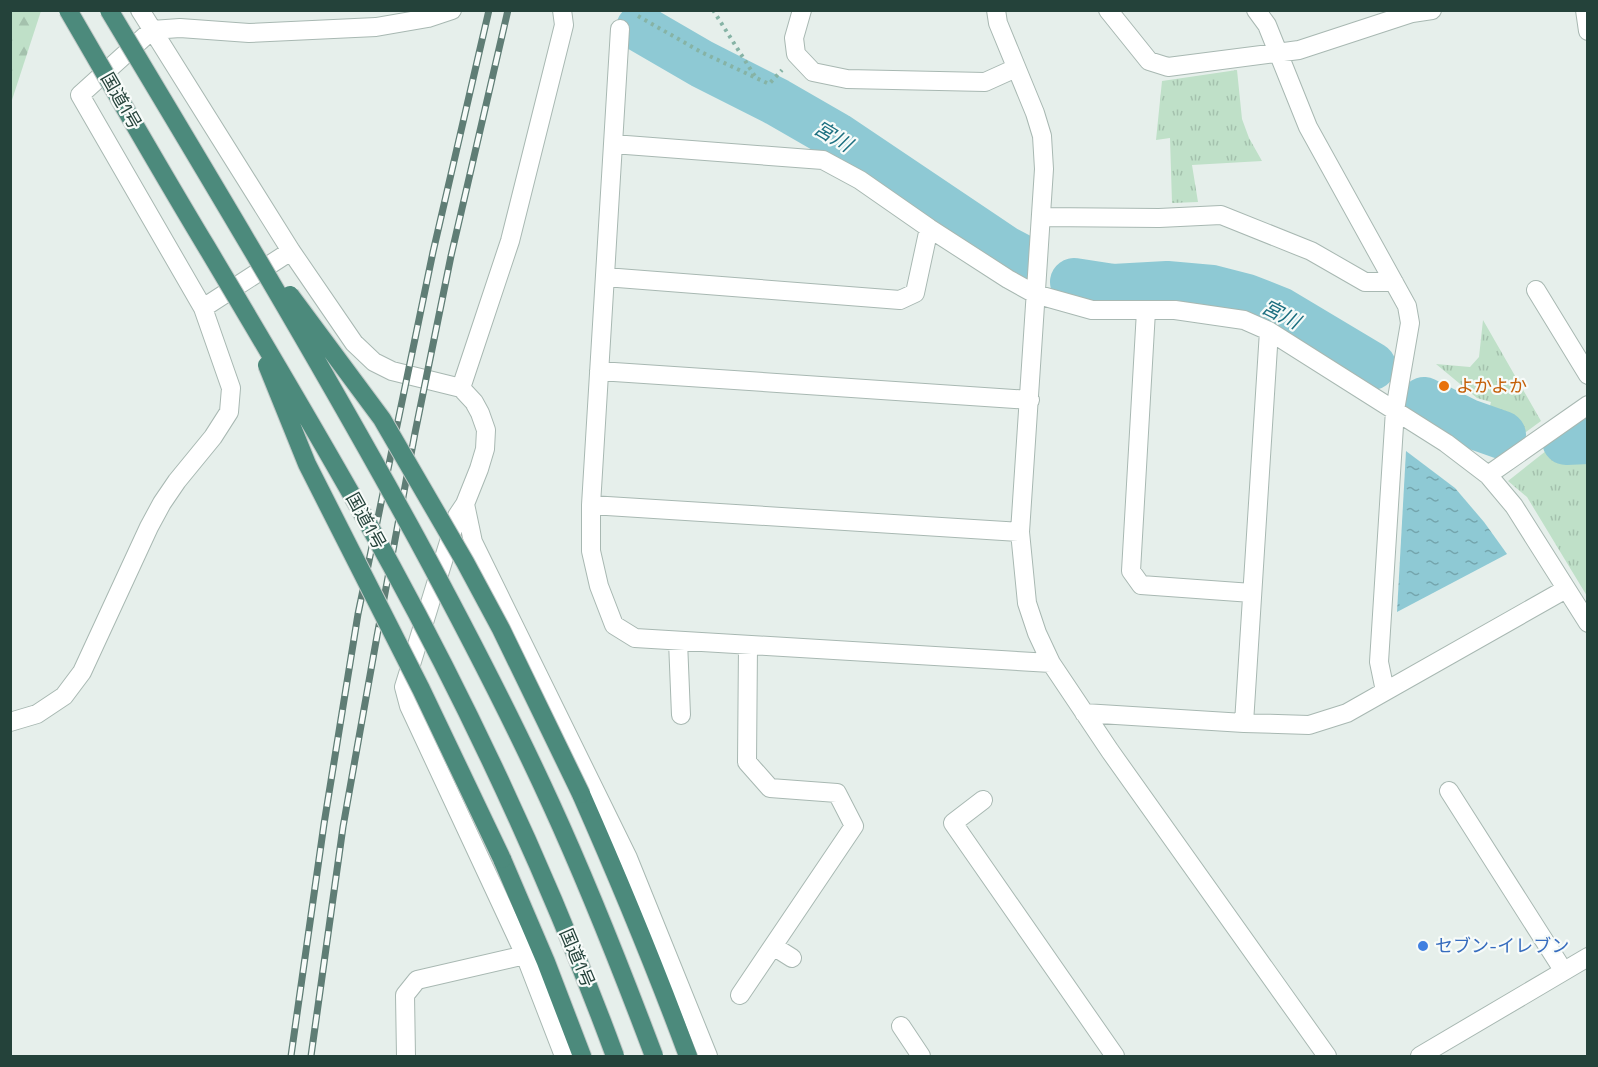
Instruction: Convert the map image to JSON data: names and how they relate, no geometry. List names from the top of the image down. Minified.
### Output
{"streets":{"highway":["国道1号"]},"water":["宮川"],"places":["よかよか","セブン-イレブン"]}
